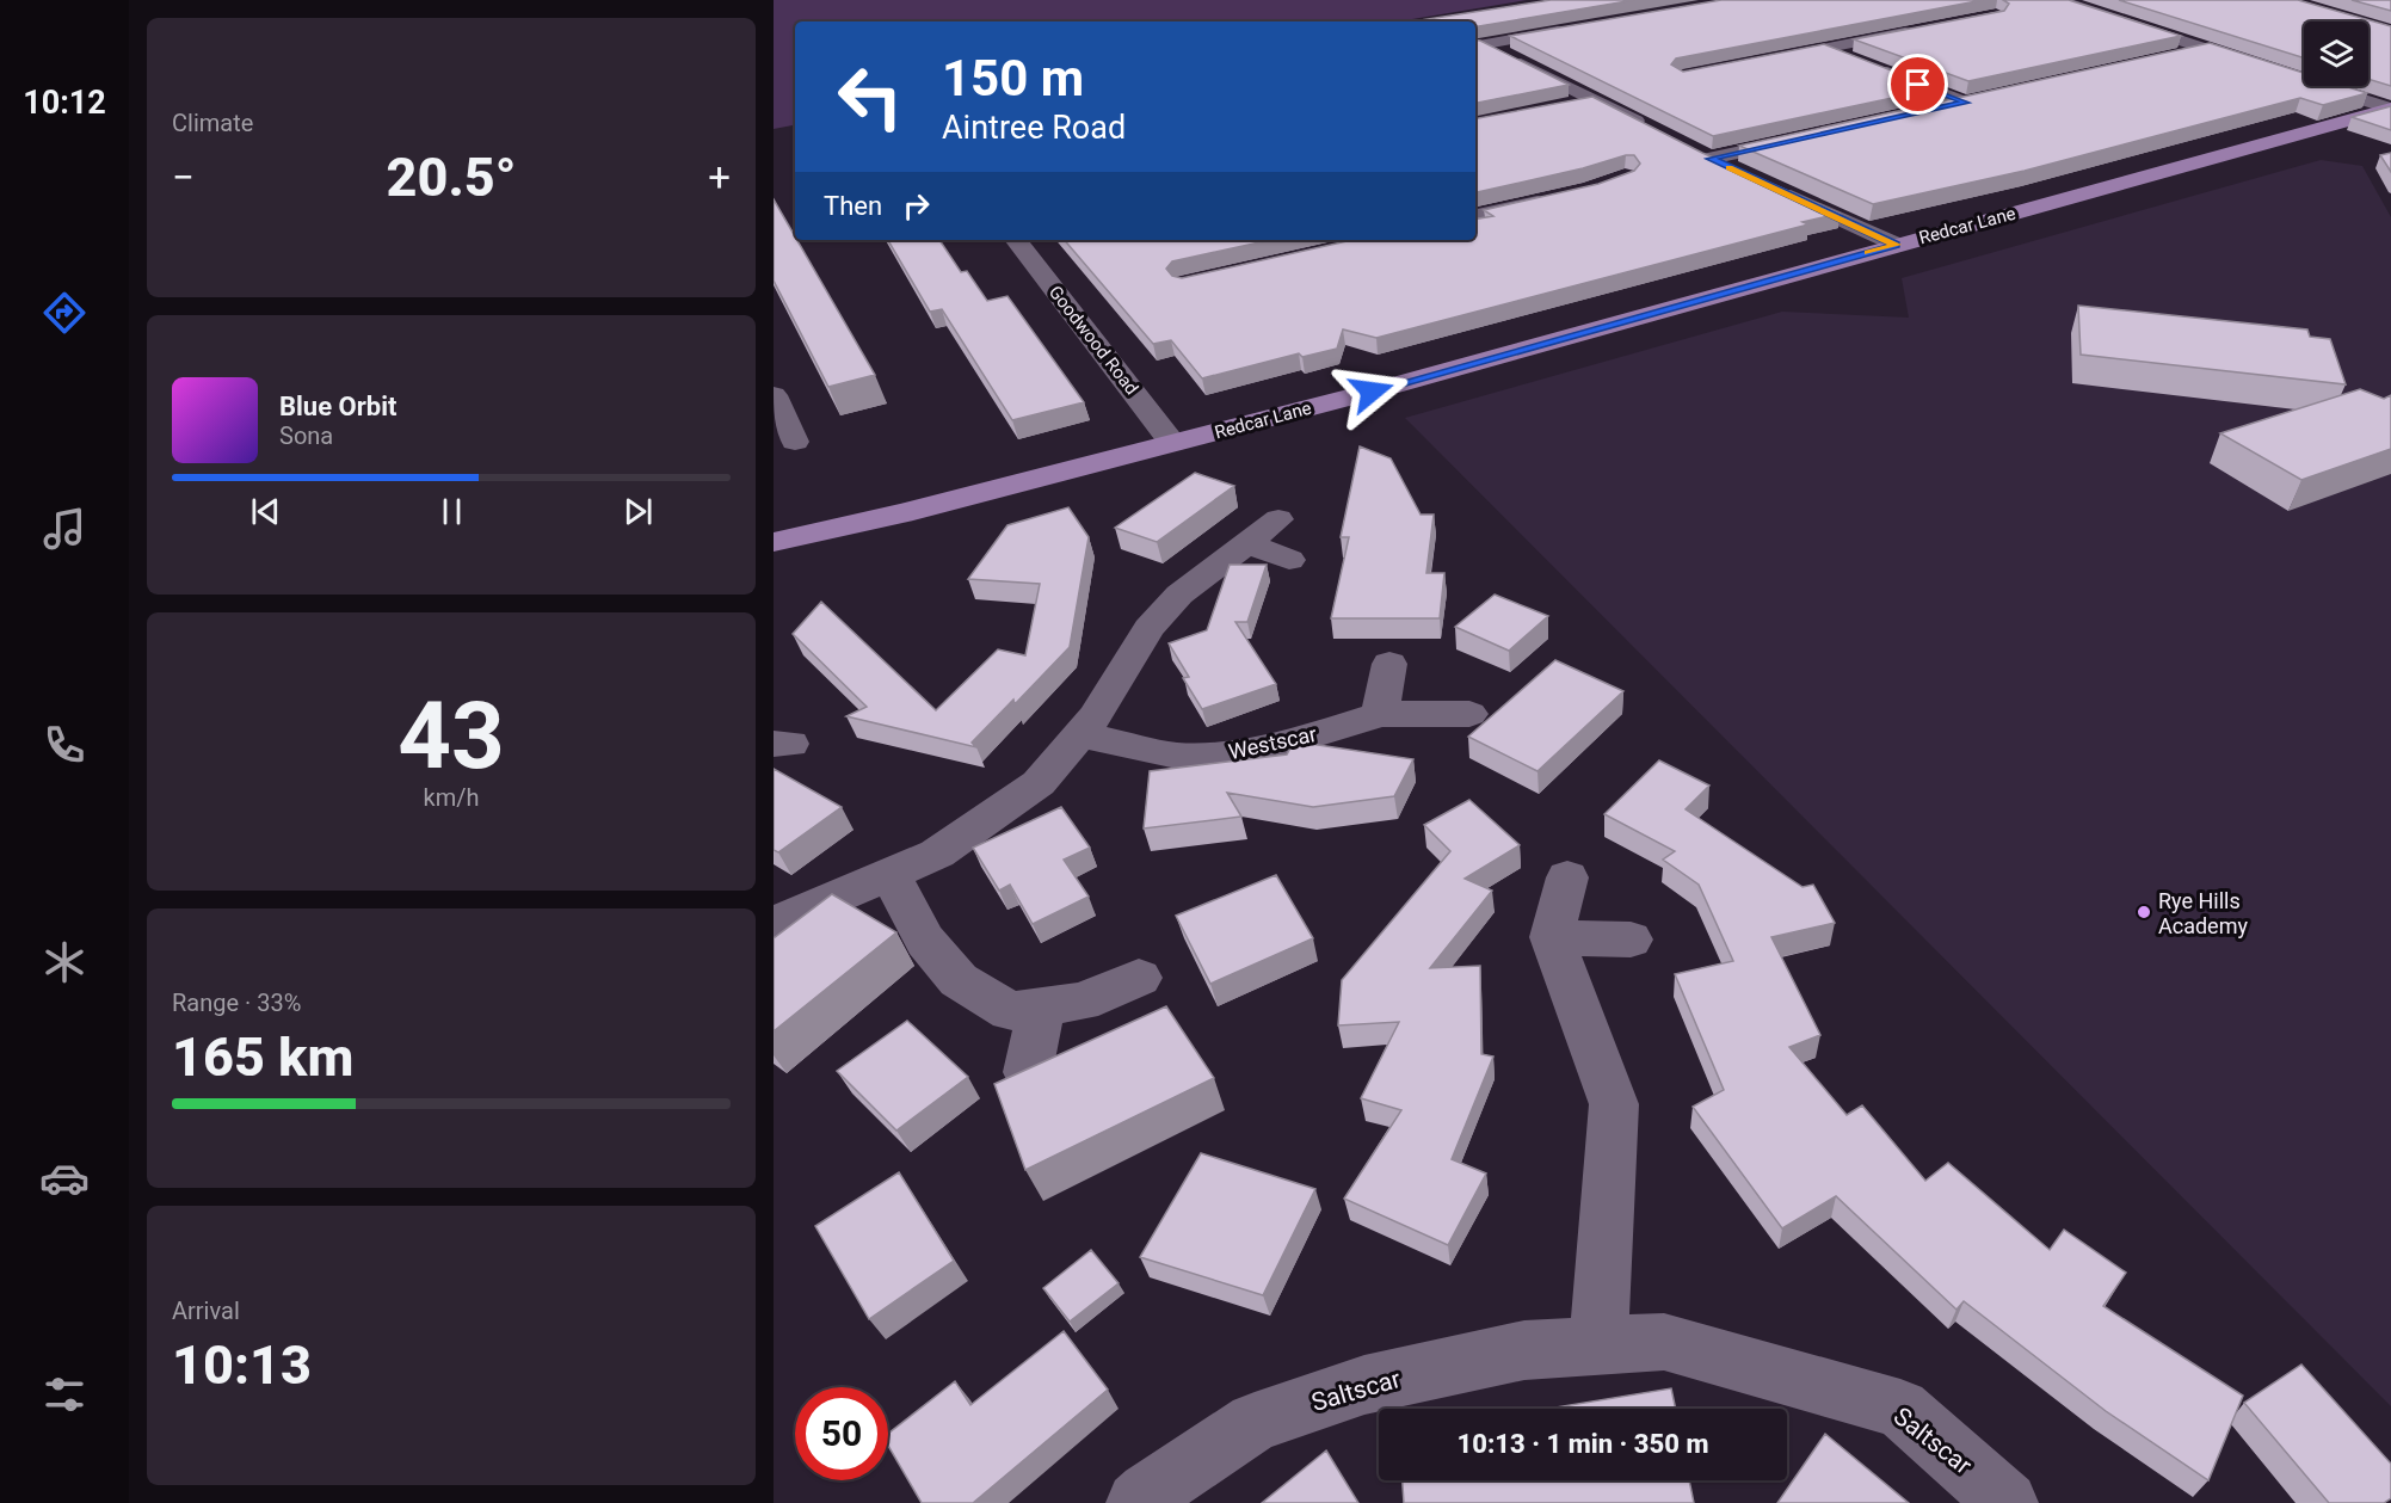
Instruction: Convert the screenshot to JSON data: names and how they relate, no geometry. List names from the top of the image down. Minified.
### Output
{"streets":{"main road":["Redcar Lane"],"street":["Goodwood Road","Westscar","Saltscar"]},"crossings":[["Redcar Lane","Goodwood Road"]],"places":["Rye Hills Academy"],"page":{"tabs":"10:12","tile":["Climate",["43","km/h"],["Range · 33%","165 km"],["Arrival","10:13"]],"turn":["150 m","Aintree Road"],"heat":["−","20.5°","+"],"then":"Then","song":["Blue Orbit","Sona"],"limit":"50","trip":"10:13 · 1 min · 350 m"}}
